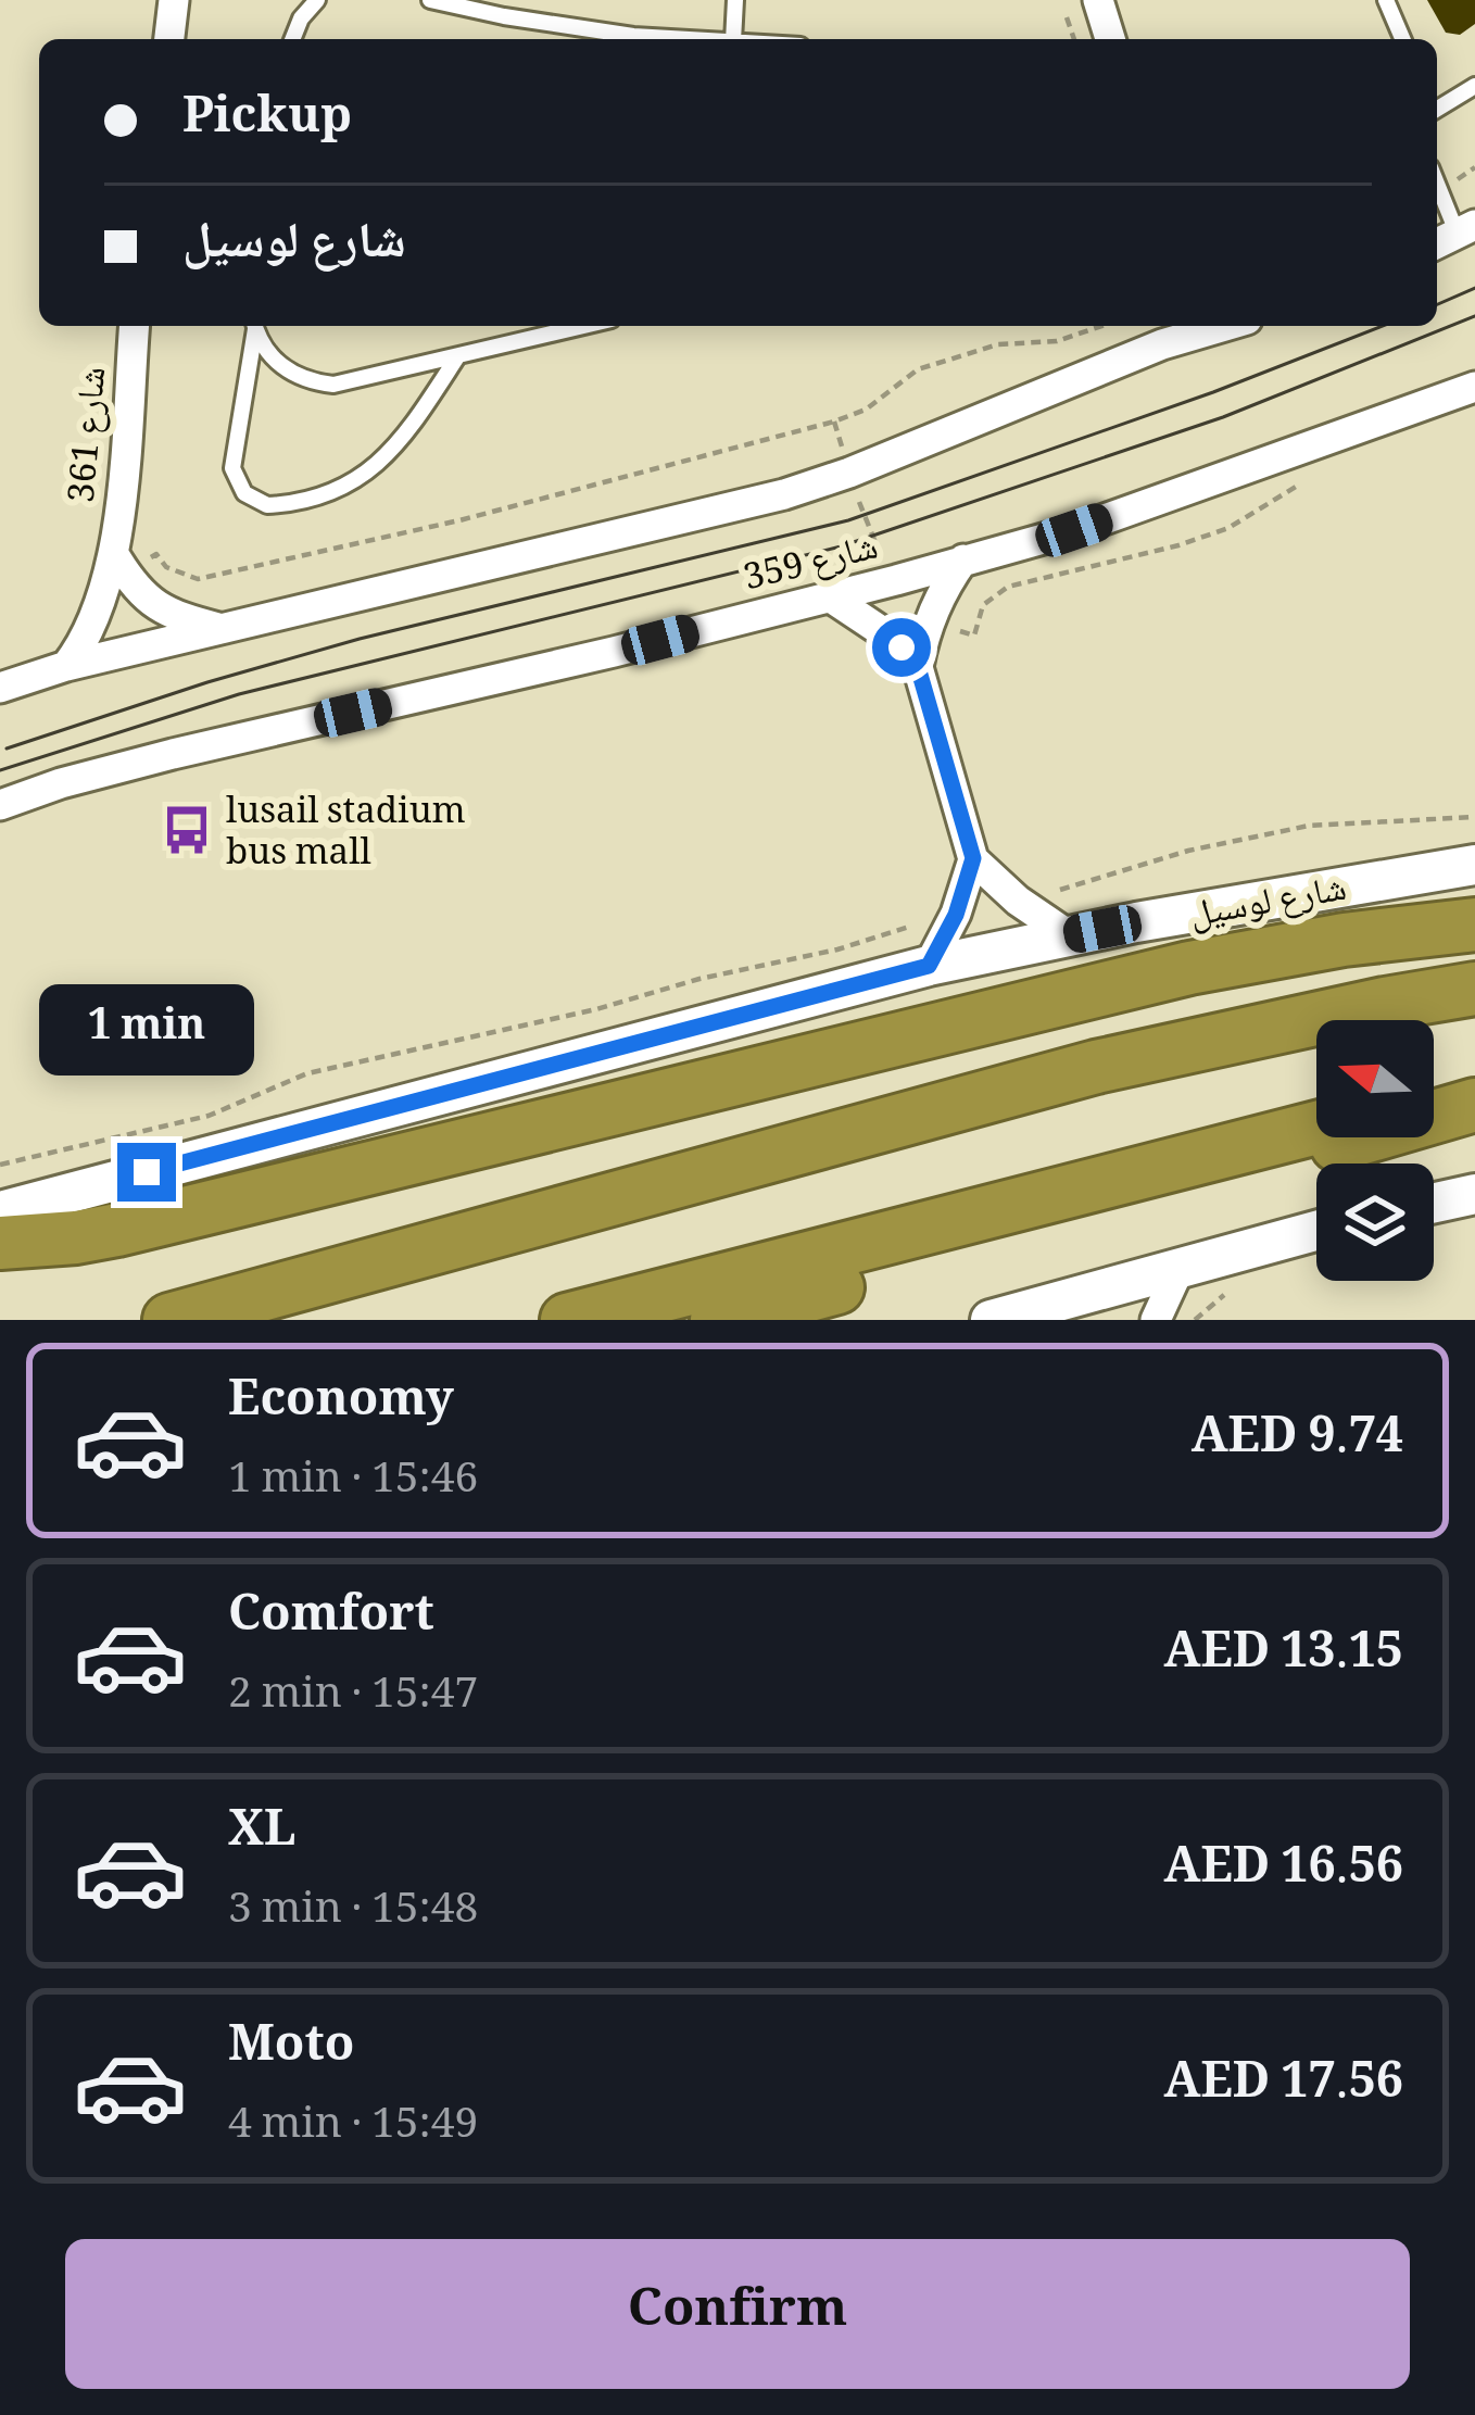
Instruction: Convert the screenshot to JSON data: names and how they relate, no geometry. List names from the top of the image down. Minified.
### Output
{"streets":{"street":["شارع 361","شارع 359","شارع لوسيل"]},"crossings":[["شارع 361","شارع 359"]],"places":{"bus stop":["lusail stadium bus mall"]},"north":"left","page":{"banner":["Pickup","شارع لوسيل"],"bubble":"1 min","list":[{"name":"Economy","note":"1 min · 15:46","value":"AED 9.74"},{"name":"Comfort","note":"2 min · 15:47","value":"AED 13.15"},{"name":"XL","note":"3 min · 15:48","value":"AED 16.56"},{"name":"Moto","note":"4 min · 15:49","value":"AED 17.56"}],"buttons":"Confirm"}}
